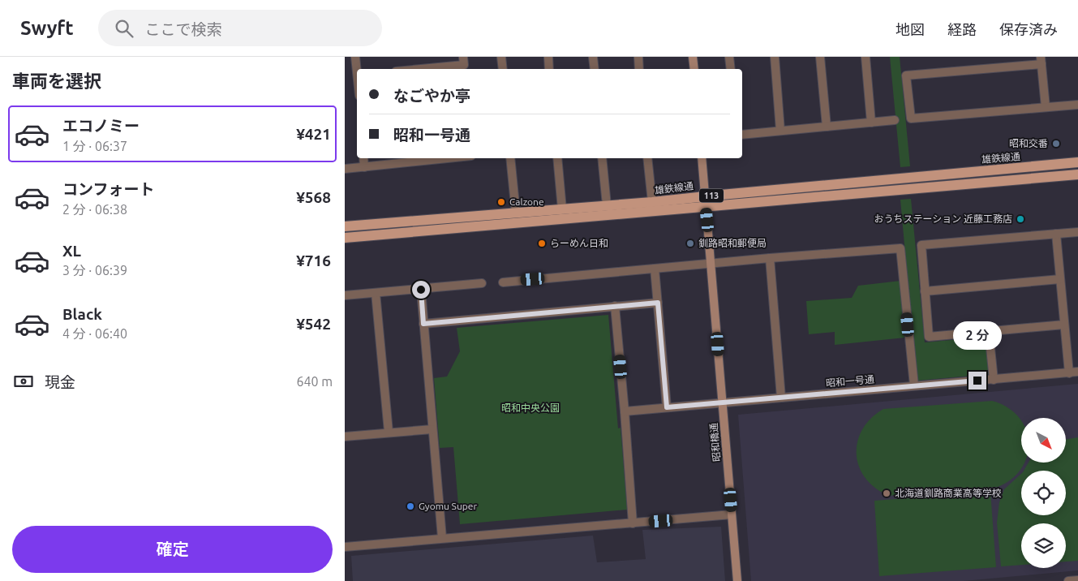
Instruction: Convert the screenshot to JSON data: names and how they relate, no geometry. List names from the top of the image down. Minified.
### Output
{"streets":{"main road":["雄鉄線通","113"],"street":["昭和一号通","昭和橋通"]},"crossings":[["雄鉄線通","昭和橋通"],["昭和一号通","昭和橋通"]],"parks":["昭和中央公園"],"places":["昭和交番","Calzone","おうちステーション 近藤工務店","らーめん日和","釧路昭和郵便局","北海道釧路商業高等学校","Gyomu Super"],"north":"bottom right","page":{"header":"Swyft","search":"ここで検索","nav":["地図","経路","保存済み"],"heading":"車両を選択","banner":["なごやか亭","昭和一号通"],"list":[{"name":"エコノミー","note":"1 分 · 06:37","value":"¥421"},{"name":"コンフォート","note":"2 分 · 06:38","value":"¥568"},{"name":"XL","note":"3 分 · 06:39","value":"¥716"},{"name":"Black","note":"4 分 · 06:40","value":"¥542"}],"bubble":"2 分","pay":["現金","640 m"],"buttons":"確定"}}
